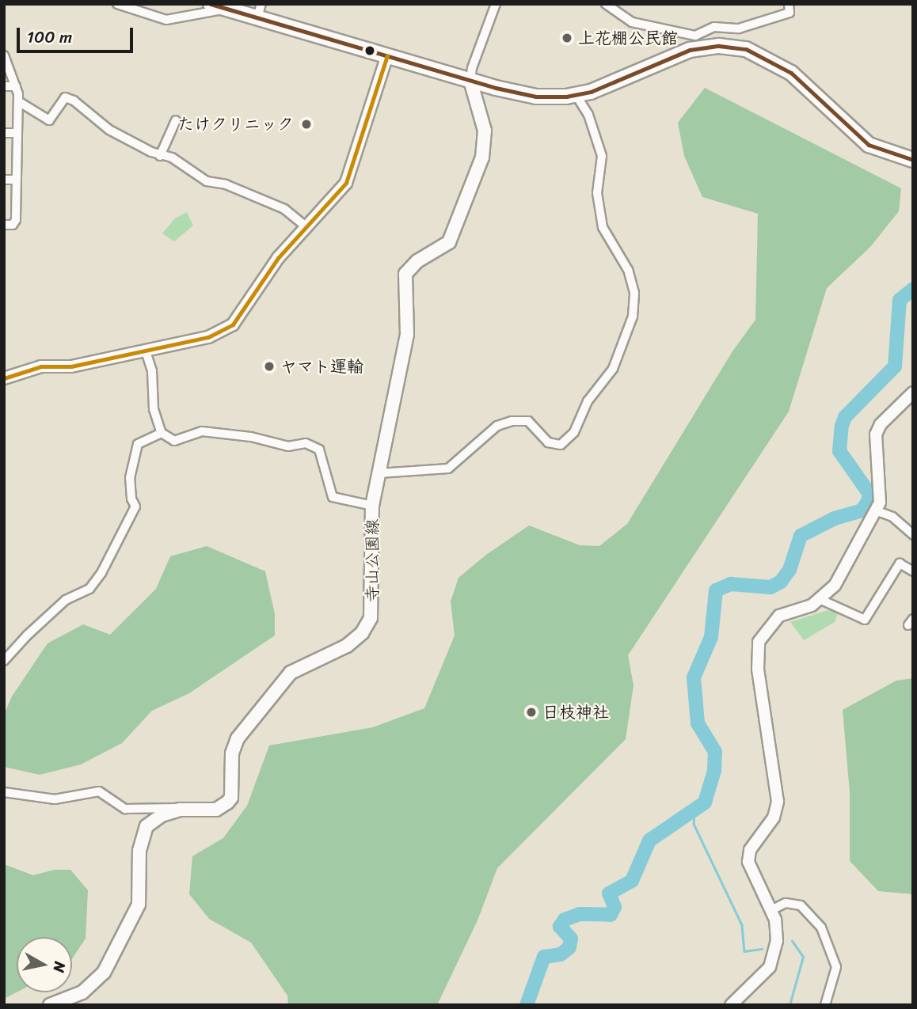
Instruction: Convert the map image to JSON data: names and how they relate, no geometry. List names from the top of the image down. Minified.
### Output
{"streets":{"main road":["寺山公園線"]},"places":["上花棚公民館","たけクリニック","ヤマト運輸","日枝神社"],"scale_bar":"100 m","north":"right"}
